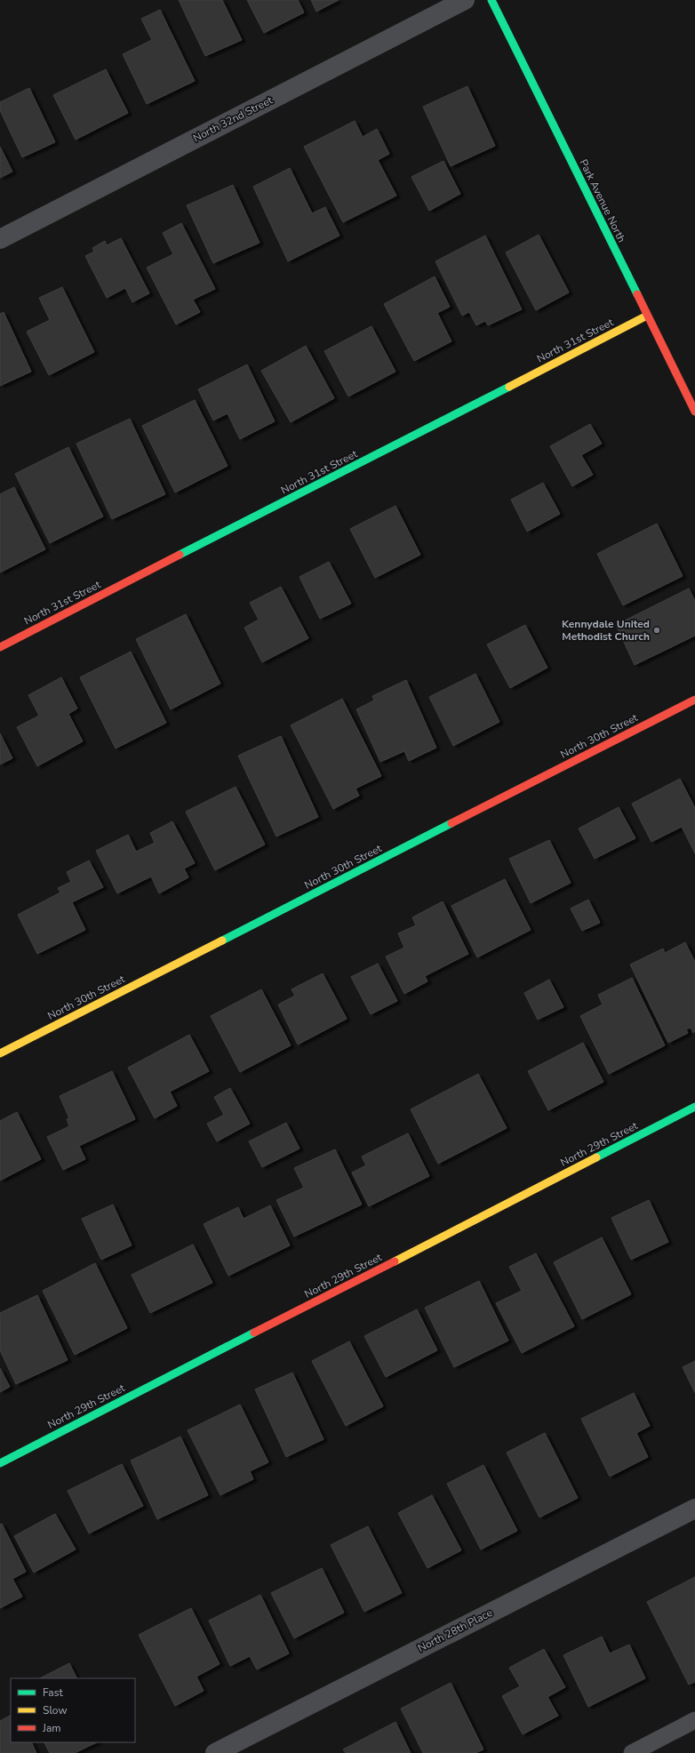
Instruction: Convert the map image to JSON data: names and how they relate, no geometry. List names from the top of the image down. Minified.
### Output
{"streets":{"street":["North 32nd Street","Park Avenue North","North 31st Street","North 30th Street","North 29th Street","North 28th Place"]},"crossings":[["Park Avenue North","North 31st Street"]],"places":["Kennydale United Methodist Church"],"legend":["Fast","Slow","Jam"]}
